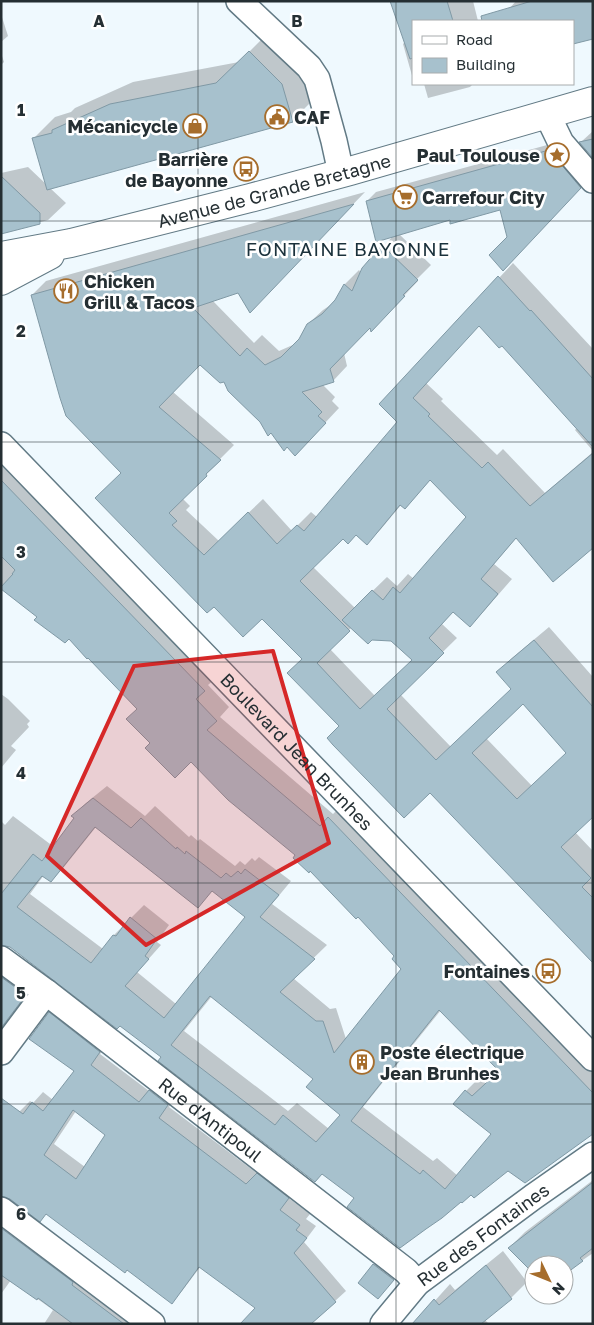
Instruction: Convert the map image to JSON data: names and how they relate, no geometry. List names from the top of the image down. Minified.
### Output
{"streets":{"main road":["Avenue de Grande Bretagne"],"street":["Boulevard Jean Brunhes","Rue d'Antipoul","Rue des Fontaines"]},"crossings":[["Rue d'Antipoul","Rue des Fontaines"]],"districts":["FONTAINE BAYONNE"],"places":{"public building":["CAF"],"shop":["Mécanicycle"],"place":["Paul Toulouse"],"bus stop":["Barrière de Bayonne","Fontaines"],"supermarket":["Carrefour City"],"restaurant":["Chicken Grill & Tacos"],"building":["Poste électrique Jean Brunhes"]},"legend":["Road","Building"],"north":"bottom right","grid":{"columns":["A","B"],"rows":["1","2","3","4","5","6"]}}
